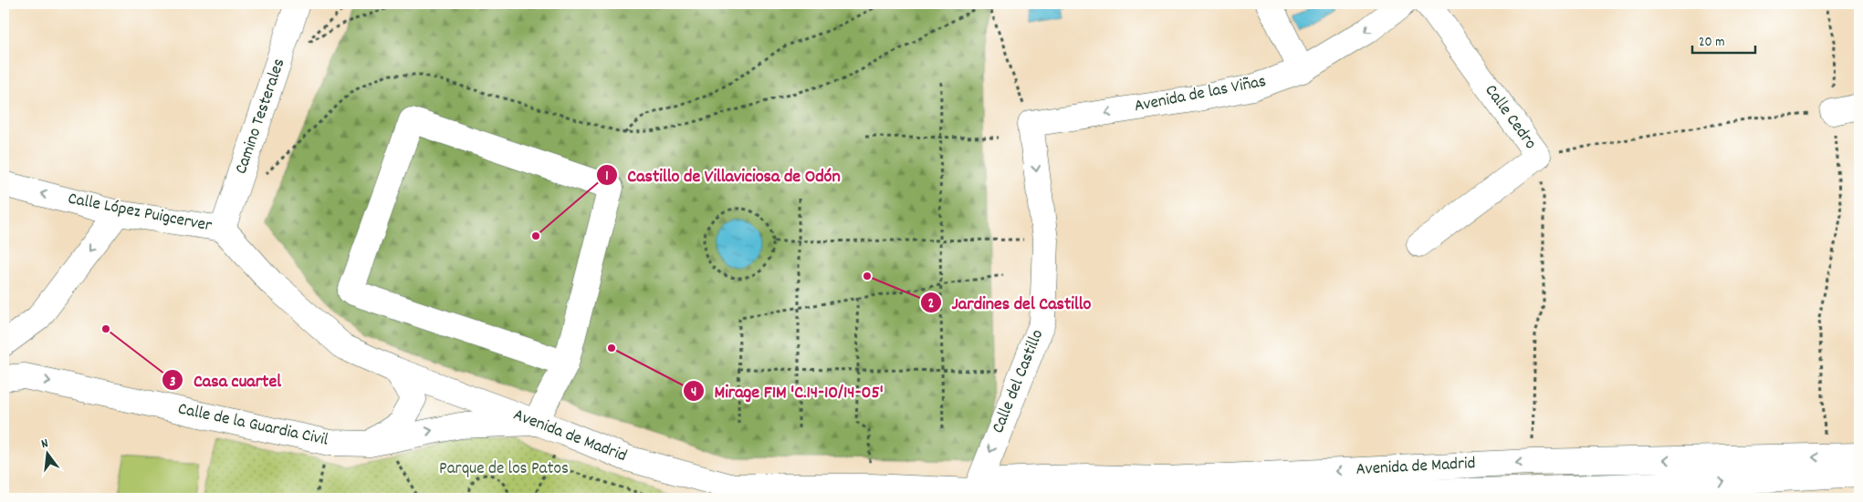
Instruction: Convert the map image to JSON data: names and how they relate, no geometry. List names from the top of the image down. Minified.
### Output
{"streets":{"street":["Avenida de las Viñas","Camino Testerales","Calle Cedro","Calle López Puigcerver","Calle del Castillo","Calle de la Guardia Civil","Avenida de Madrid"]},"crossings":[["Avenida de las Viñas","Calle del Castillo"],["Camino Testerales","Calle López Puigcerver"],["Camino Testerales","Avenida de Madrid"],["Calle López Puigcerver","Avenida de Madrid"],["Calle del Castillo","Avenida de Madrid"],["Calle de la Guardia Civil","Avenida de Madrid"]],"one_way":["Avenida de las Viñas","Calle López Puigcerver","Calle del Castillo","Calle de la Guardia Civil"],"parks":["Parque de los Patos"],"places":["Castillo de Villaviciosa de Odón","Jardines del Castillo","Casa cuartel","Mirage F1M 'C.14-10/14-05'"],"scale_bar":"20 m","north":"top"}
